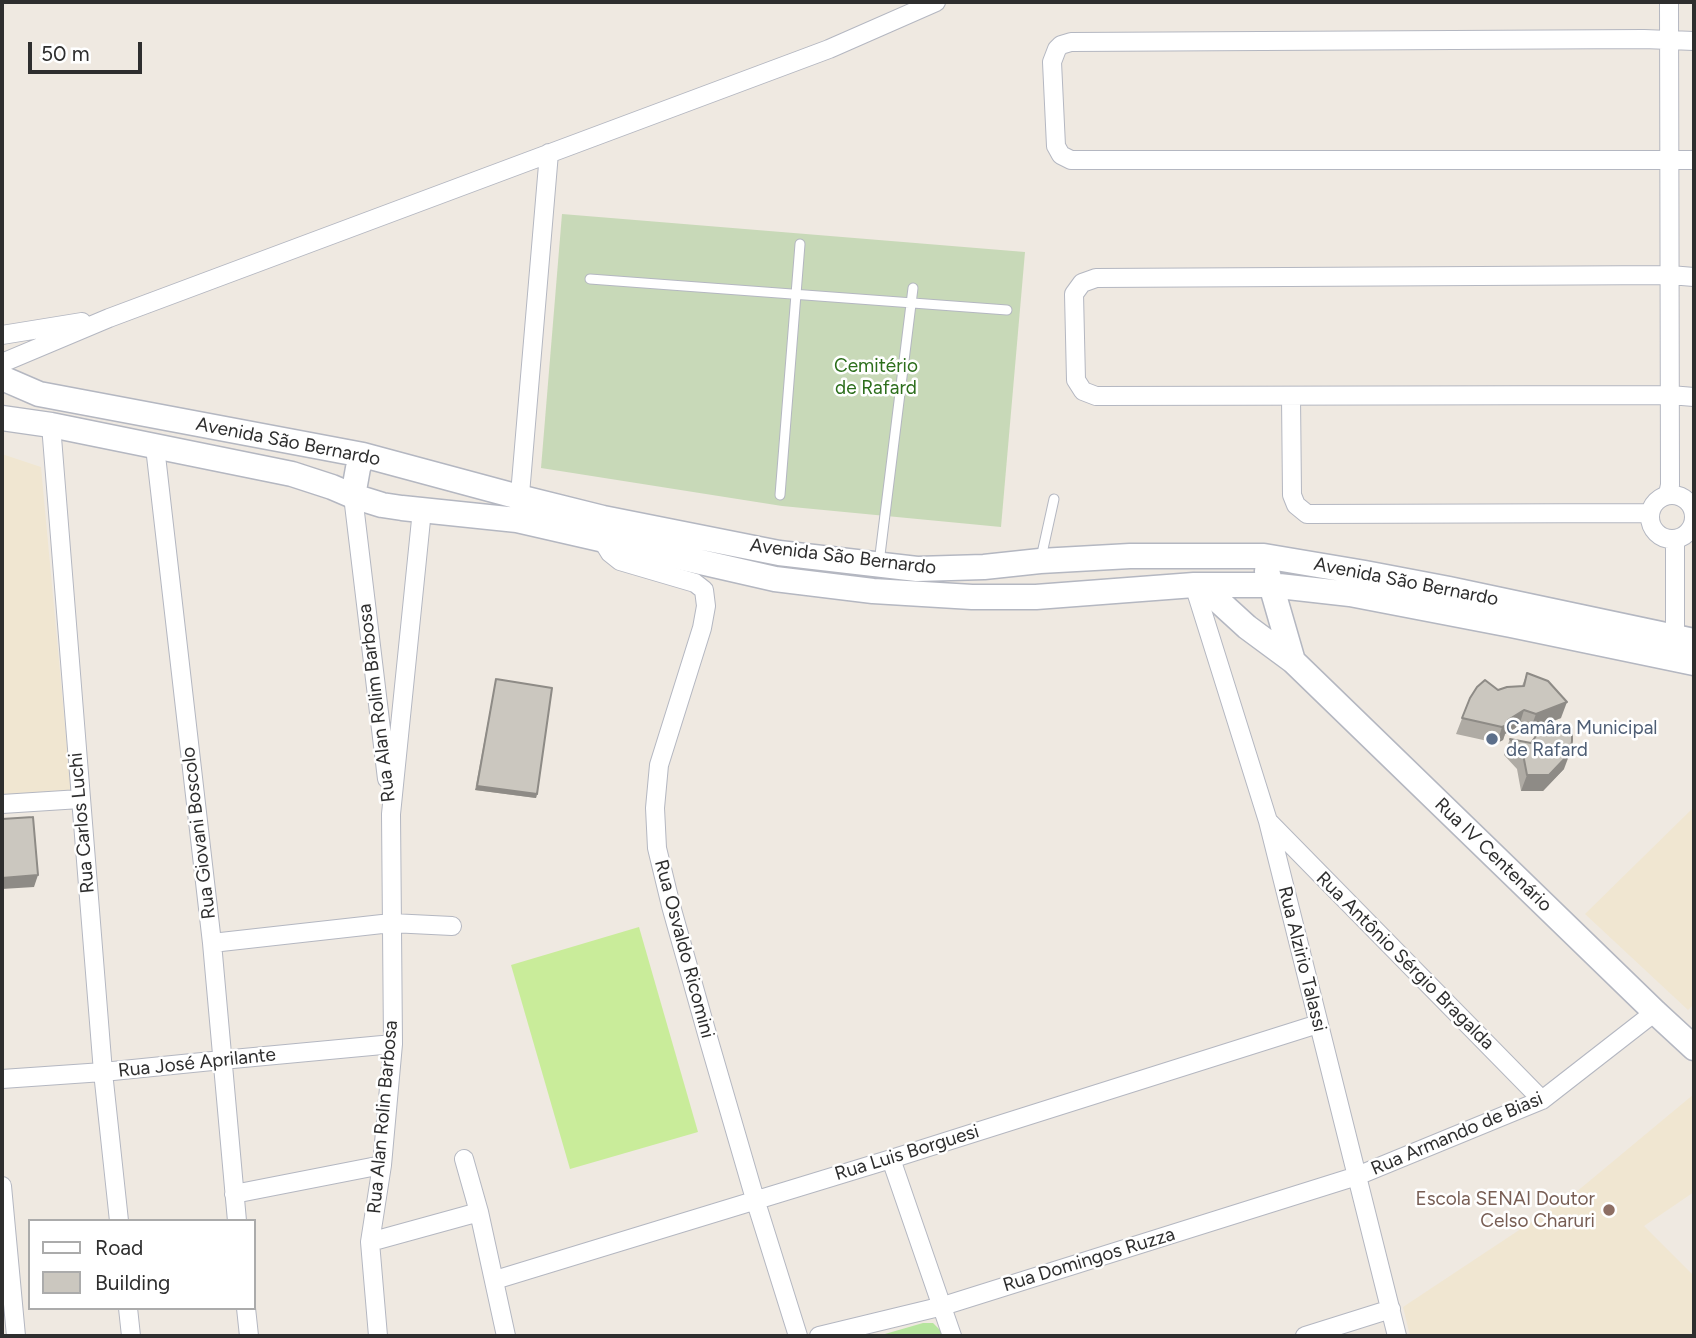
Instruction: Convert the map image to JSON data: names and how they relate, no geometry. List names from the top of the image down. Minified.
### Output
{"streets":{"main road":["Avenida São Bernardo","Rua IV Centenário"],"street":["Rua Alan Rolim Barbosa","Rua Carlos Luchi","Rua Giovani Boscolo","Rua Osvaldo Ricomini","Rua Alzirio Talassi","Rua Antônio Sérgio Bragalda","Rua José Aprilante","Rua Alan Rolin Barbosa","Rua Armando de Biasi","Rua Luis Borguesi","Rua Domingos Ruzza"]},"crossings":[["Avenida São Bernardo","Rua Alan Rolim Barbosa"],["Avenida São Bernardo","Rua Carlos Luchi"],["Avenida São Bernardo","Rua Giovani Boscolo"],["Avenida São Bernardo","Rua IV Centenário"],["Avenida São Bernardo","Rua Osvaldo Ricomini"],["Avenida São Bernardo","Rua Alzirio Talassi"],["Rua Alan Rolim Barbosa","Rua Alan Rolin Barbosa"],["Rua Carlos Luchi","Rua José Aprilante"],["Rua Giovani Boscolo","Rua José Aprilante"],["Rua IV Centenário","Rua Alzirio Talassi"],["Rua IV Centenário","Rua Armando de Biasi"],["Rua Osvaldo Ricomini","Rua Luis Borguesi"],["Rua Alzirio Talassi","Rua Antônio Sérgio Bragalda"],["Rua Alzirio Talassi","Rua Armando de Biasi"],["Rua Alzirio Talassi","Rua Luis Borguesi"],["Rua Alzirio Talassi","Rua Domingos Ruzza"],["Rua Antônio Sérgio Bragalda","Rua Armando de Biasi"],["Rua José Aprilante","Rua Alan Rolin Barbosa"],["Rua Armando de Biasi","Rua Domingos Ruzza"]],"parks":["Cemitério de Rafard"],"places":["Camâra Municipal de Rafard","Escola SENAI Doutor Celso Charuri"],"legend":["Road","Building"],"scale_bar":"50 m"}
